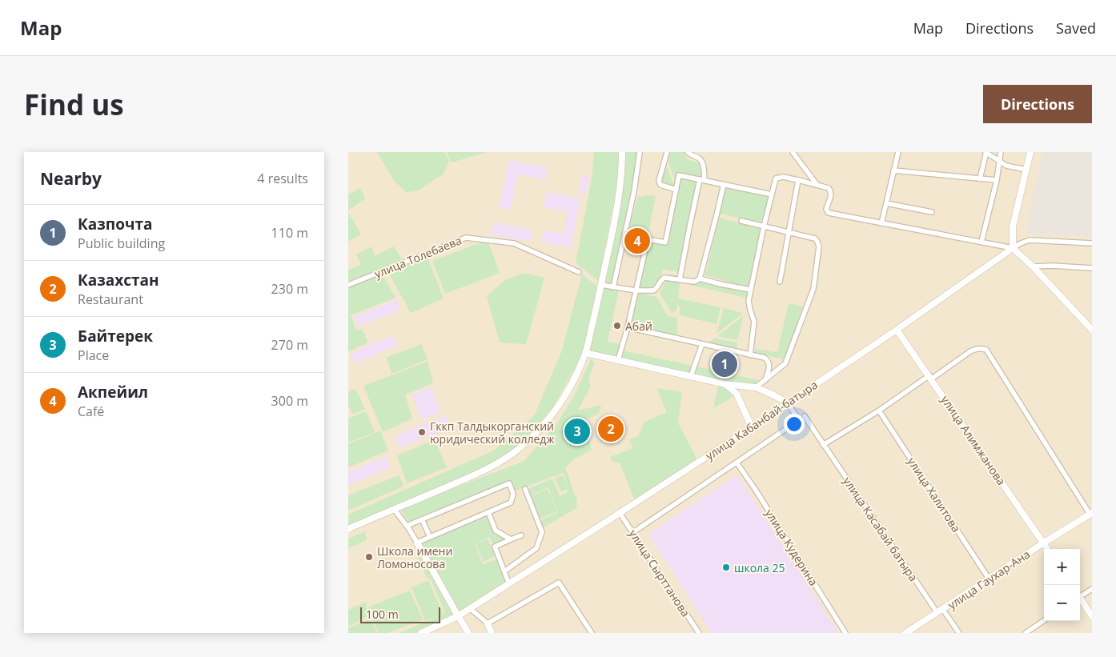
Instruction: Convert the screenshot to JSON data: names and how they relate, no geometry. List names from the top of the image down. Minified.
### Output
{"streets":{"main road":["улица Кабанбай-батыра","улица Алимжанова","улица Гаухар-Ана"],"street":["улица Толебаева","улица Халитова","улица Касабай батыра","улица Кудерина","улица Сырттанова"]},"crossings":[["улица Кабанбай-батыра","улица Алимжанова"],["улица Кабанбай-батыра","улица Сырттанова"],["улица Алимжанова","улица Гаухар-Ана"],["улица Халитова","улица Гаухар-Ана"],["улица Касабай батыра","улица Гаухар-Ана"]],"places":["Абай","Гккп Талдыкорганский юридический колледж","Школа имени Ломоносова","школа 25"],"scale_bar":"100 m","page":{"header":"Map","nav":["Map","Directions","Saved"],"buttons":"Directions","title":"Find us","heading":["Nearby","4 results"],"list":[{"mark":"1","name":"Казпочта","note":"Public building","value":"110 m"},{"mark":"2","name":"Казахстан","note":"Restaurant","value":"230 m"},{"mark":"3","name":"Байтерек","note":"Place","value":"270 m"},{"mark":"4","name":"Акпейил","note":"Café","value":"300 m"}],"pins":["4","1","2","3"],"map_buttons":["+","−"],"scale":"100 m"}}
